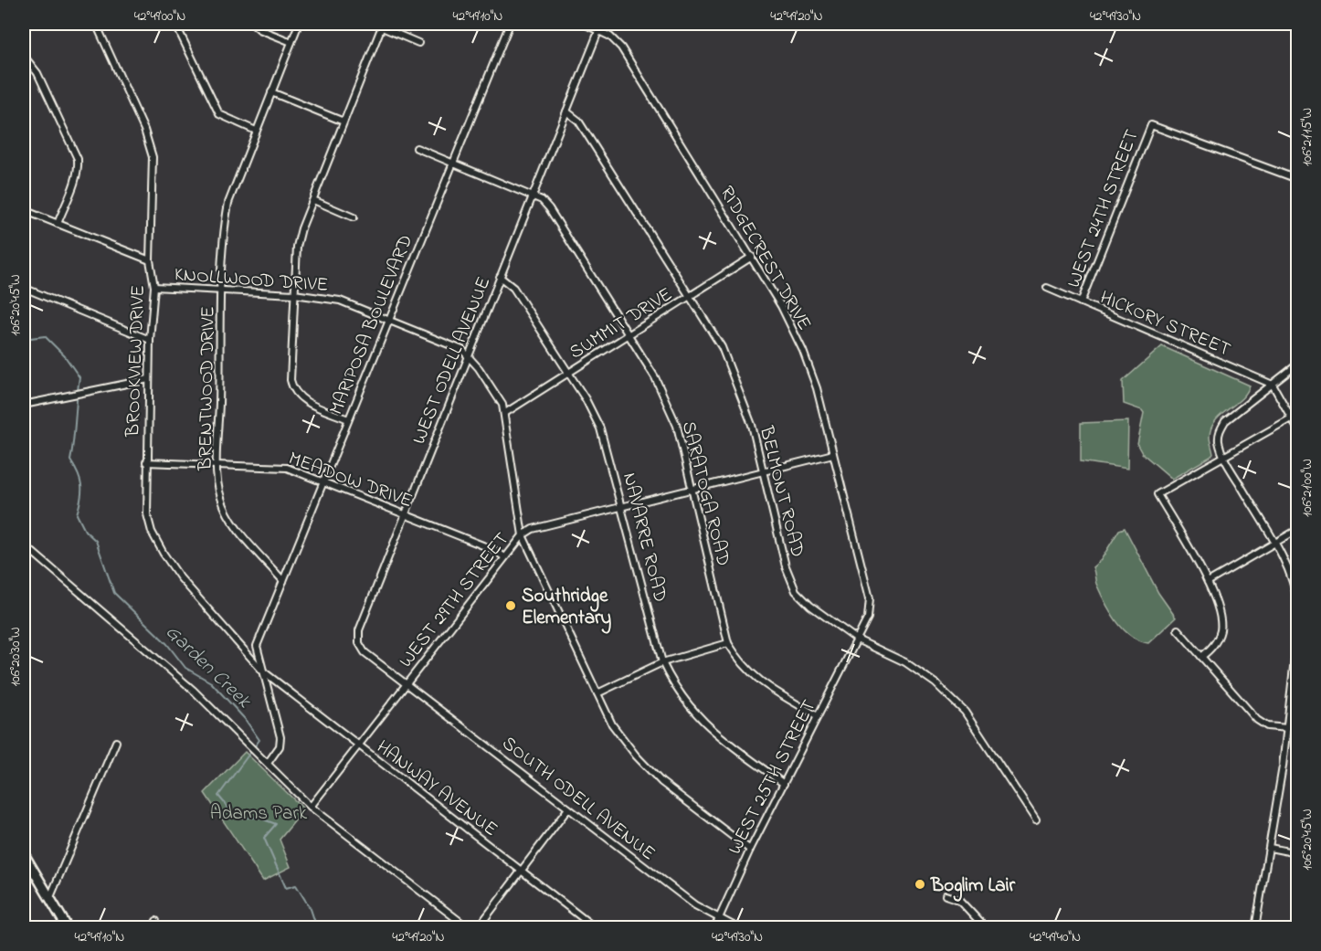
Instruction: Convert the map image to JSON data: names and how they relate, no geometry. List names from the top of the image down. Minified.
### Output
{"streets":{"street":["WEST 24TH STREET","RIDGECREST DRIVE","KNOLLWOOD DRIVE","SUMMIT DRIVE","HICKORY STREET","MARIPOSA BOULEVARD","WEST ODELL AVENUE","BROOKVIEW DRIVE","BRENTWOOD DRIVE","MEADOW DRIVE","BELMONT ROAD","SARATOGA ROAD","NAVARRE ROAD","WEST 29TH STREET","WEST 25TH STREET","HANWAY AVENUE","SOUTH ODELL AVENUE"]},"crossings":[["WEST 24TH STREET","HICKORY STREET"],["RIDGECREST DRIVE","SUMMIT DRIVE"],["RIDGECREST DRIVE","WEST ODELL AVENUE"],["RIDGECREST DRIVE","BELMONT ROAD"],["RIDGECREST DRIVE","WEST 29TH STREET"],["RIDGECREST DRIVE","WEST 25TH STREET"],["KNOLLWOOD DRIVE","SUMMIT DRIVE"],["KNOLLWOOD DRIVE","MARIPOSA BOULEVARD"],["KNOLLWOOD DRIVE","WEST ODELL AVENUE"],["KNOLLWOOD DRIVE","BROOKVIEW DRIVE"],["KNOLLWOOD DRIVE","BRENTWOOD DRIVE"],["KNOLLWOOD DRIVE","WEST 29TH STREET"],["KNOLLWOOD DRIVE","WEST 25TH STREET"],["SUMMIT DRIVE","BELMONT ROAD"],["SUMMIT DRIVE","SARATOGA ROAD"],["SUMMIT DRIVE","NAVARRE ROAD"],["MARIPOSA BOULEVARD","BROOKVIEW DRIVE"],["MARIPOSA BOULEVARD","BRENTWOOD DRIVE"],["MARIPOSA BOULEVARD","MEADOW DRIVE"],["MARIPOSA BOULEVARD","SARATOGA ROAD"],["MARIPOSA BOULEVARD","HANWAY AVENUE"],["WEST ODELL AVENUE","MEADOW DRIVE"],["WEST ODELL AVENUE","BELMONT ROAD"],["WEST ODELL AVENUE","SARATOGA ROAD"],["WEST ODELL AVENUE","NAVARRE ROAD"],["WEST ODELL AVENUE","WEST 29TH STREET"],["WEST ODELL AVENUE","SOUTH ODELL AVENUE"],["BROOKVIEW DRIVE","MEADOW DRIVE"],["BROOKVIEW DRIVE","HANWAY AVENUE"],["BRENTWOOD DRIVE","MEADOW DRIVE"],["MEADOW DRIVE","WEST 29TH STREET"],["BELMONT ROAD","WEST 29TH STREET"],["BELMONT ROAD","WEST 25TH STREET"],["SARATOGA ROAD","WEST 29TH STREET"],["SARATOGA ROAD","WEST 25TH STREET"],["NAVARRE ROAD","WEST 29TH STREET"],["NAVARRE ROAD","WEST 25TH STREET"],["WEST 29TH STREET","HANWAY AVENUE"],["WEST 29TH STREET","SOUTH ODELL AVENUE"],["WEST 25TH STREET","SOUTH ODELL AVENUE"]],"water":["Garden Creek"],"parks":["Adams Park"],"places":["Southridge Elementary","Boglim Lair"],"coordinates":["42°49'00\"N","42°49'10\"N","42°49'20\"N","42°49'30\"N","106°21'15\"W","106°20'45\"W","106°21'00\"W","106°20'30\"W","42°49'40\"N"]}
